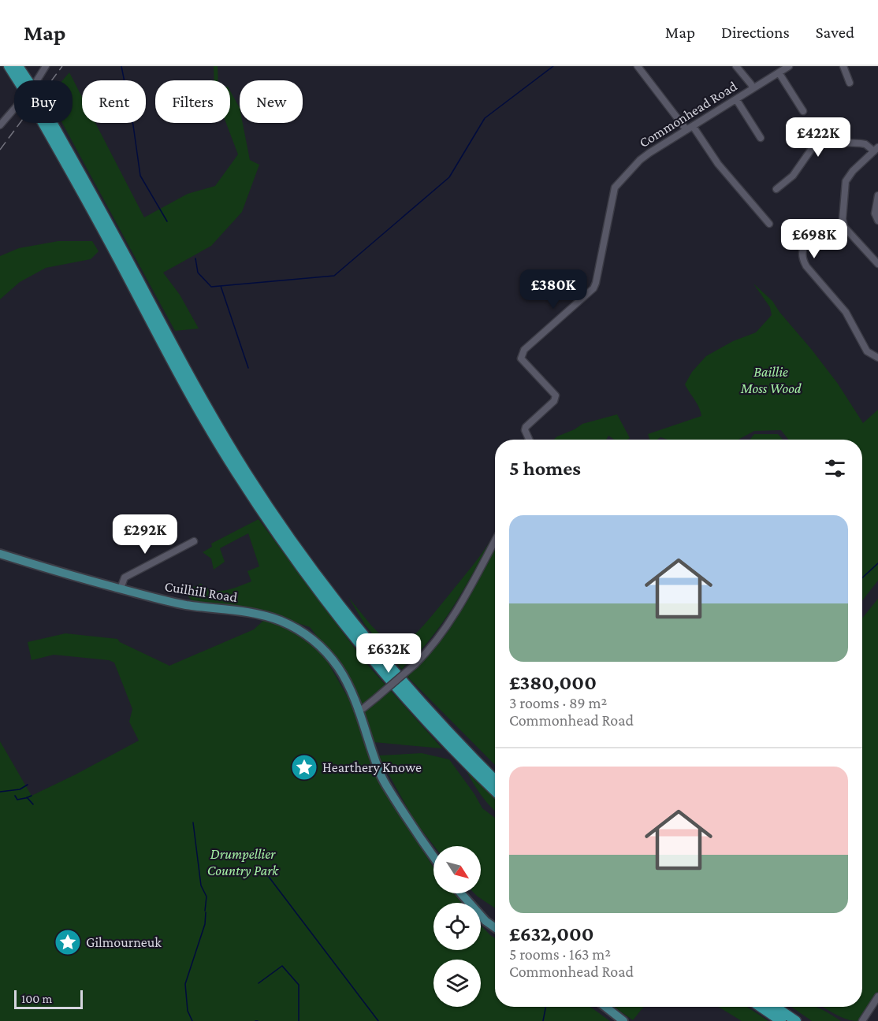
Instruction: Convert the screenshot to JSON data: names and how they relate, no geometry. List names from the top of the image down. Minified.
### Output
{"streets":{"main road":["Cuilhill Road"],"street":["Commonhead Road"]},"parks":["Baillie Moss Wood","Drumpellier Country Park"],"places":{"place":["Hearthery Knowe","Gilmourneuk"]},"scale_bar":"100 m","north":"bottom right","page":{"header":"Map","nav":["Map","Directions","Saved"],"chip":["Buy","Rent","Filters","New"],"price":["£422K","£698K","£380K","£292K","£632K"],"heading":"5 homes","list":[{"name":"£380,000","note":"3 rooms · 89 m² · Commonhead Road"},{"name":"£632,000","note":"5 rooms · 163 m² · Commonhead Road"}],"scale":"100 m"}}
